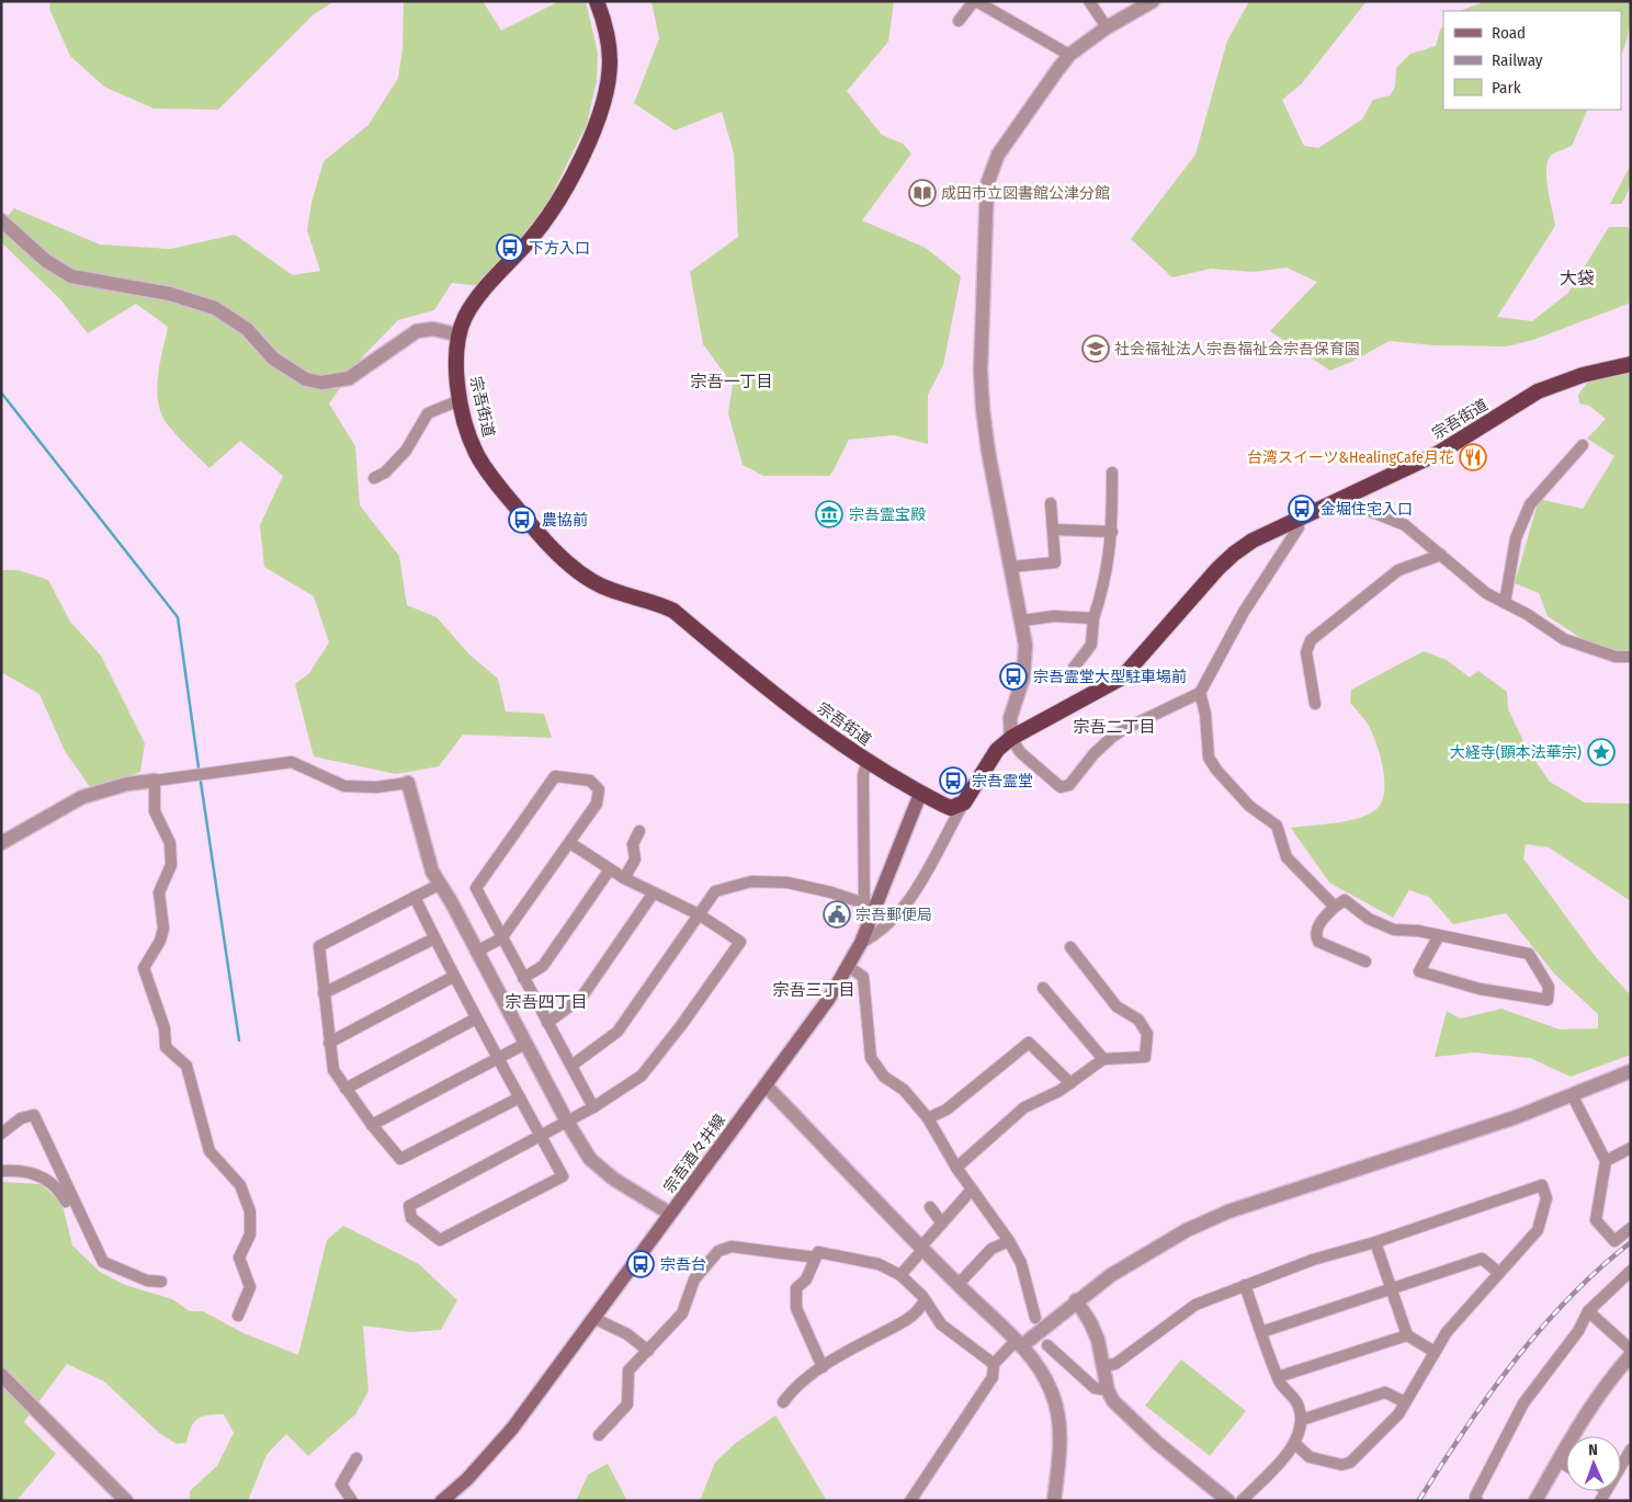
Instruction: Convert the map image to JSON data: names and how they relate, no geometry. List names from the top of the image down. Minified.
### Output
{"streets":{"highway":["宗吾街道"],"main road":["宗吾酒々井線"]},"crossings":[["宗吾街道","宗吾酒々井線"]],"districts":["大袋","宗吾一丁目","宗吾二丁目","宗吾三丁目","宗吾四丁目"],"places":{"library":["成田市立図書館公津分館"],"bus stop":["下方入口","金堀住宅入口","農協前","宗吾霊堂大型駐車場前","宗吾霊堂","宗吾台"],"school or university":["社会福祉法人宗吾福祉会宗吾保育園"],"restaurant":["台湾スイーツ&HealingCafe月花"],"museum":["宗吾霊宝殿"],"place":["大経寺(顕本法華宗)"],"public building":["宗吾郵便局"]},"legend":["Road","Railway","Park"],"north":"top"}
